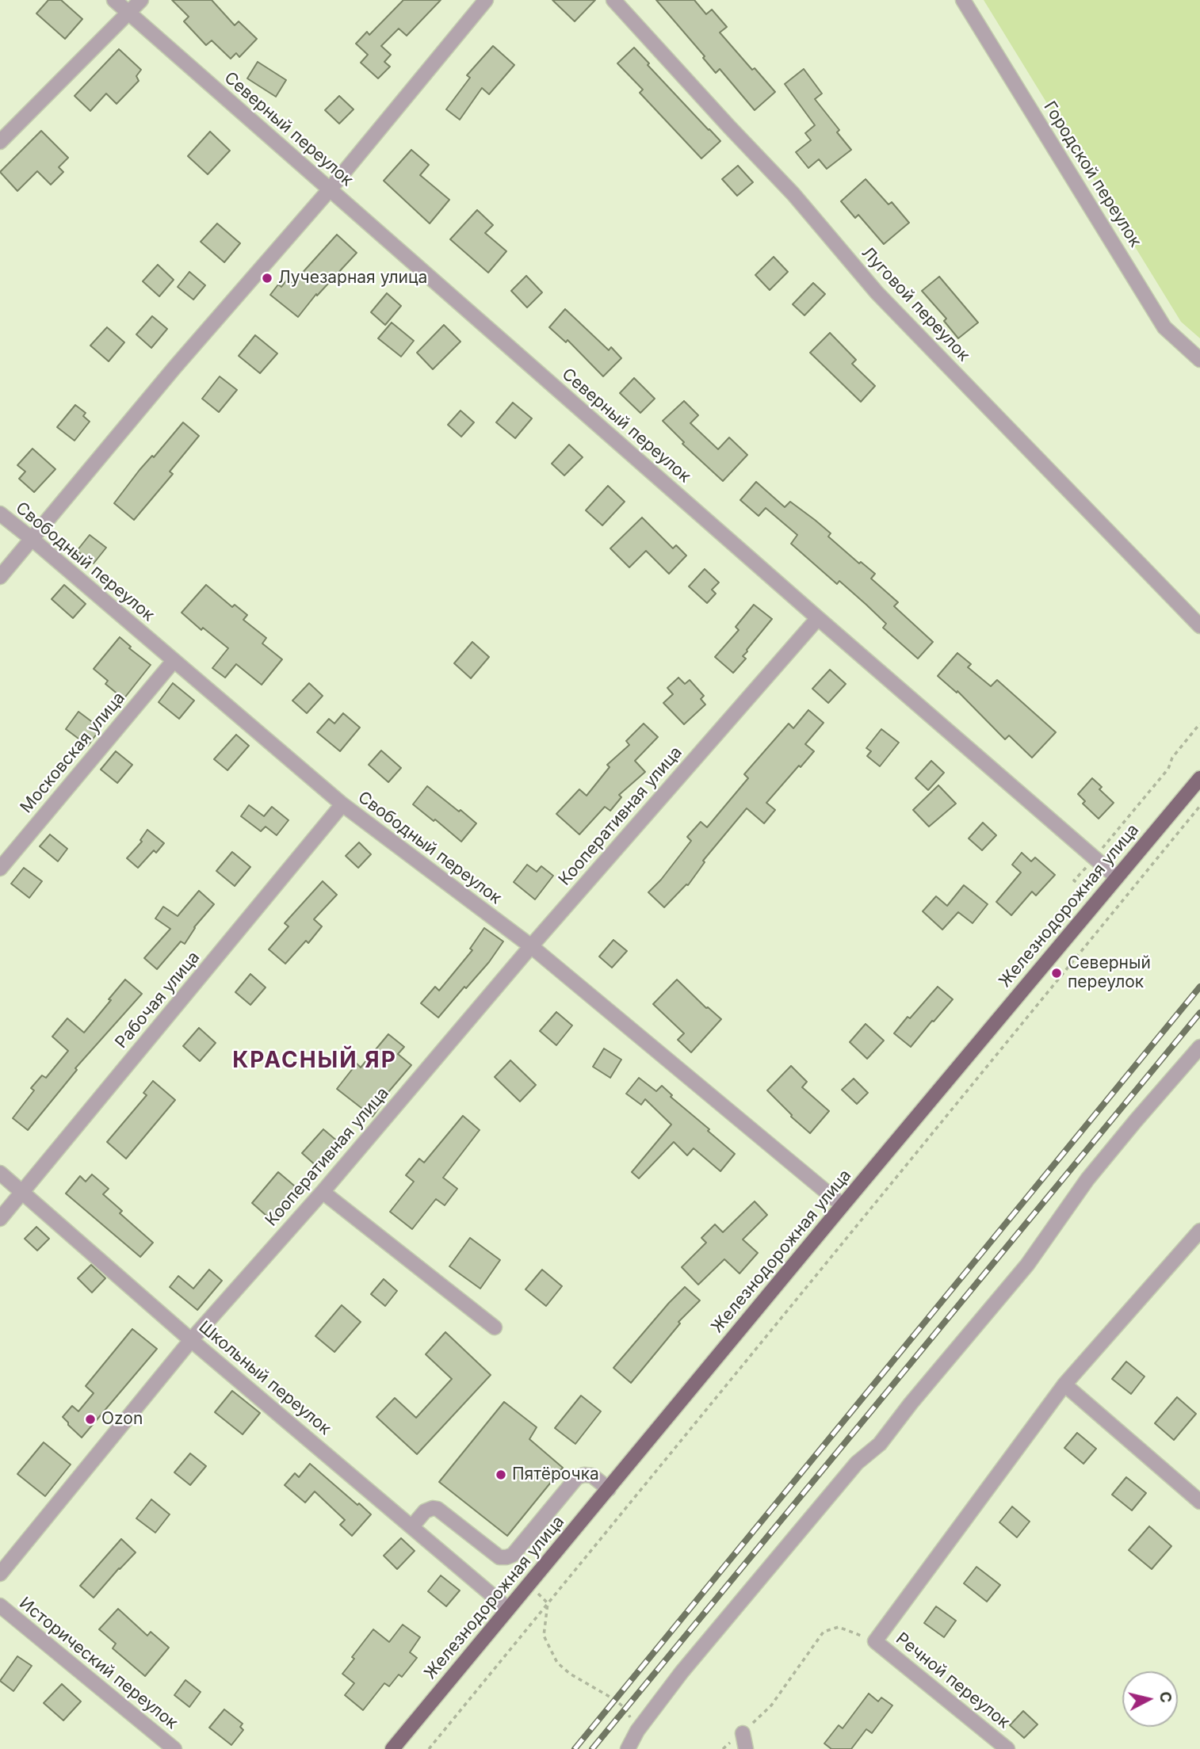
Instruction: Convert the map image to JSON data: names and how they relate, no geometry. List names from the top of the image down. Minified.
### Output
{"streets":{"main road":["Железнодорожная улица"],"street":["Северный переулок","Городской переулок","Луговой переулок","Свободный переулок","Московская улица","Кооперативная улица","Рабочая улица","Школьный переулок","Исторический переулок","Речной переулок"]},"crossings":[["Северный переулок","Кооперативная улица"],["Северный переулок","Железнодорожная улица"],["Свободный переулок","Московская улица"],["Свободный переулок","Кооперативная улица"],["Свободный переулок","Железнодорожная улица"],["Свободный переулок","Рабочая улица"],["Кооперативная улица","Школьный переулок"],["Железнодорожная улица","Школьный переулок"],["Рабочая улица","Школьный переулок"]],"districts":["КРАСНЫЙ ЯР"],"places":["Лучезарная улица","Северный переулок","Ozon","Пятёрочка"],"north":"right"}
